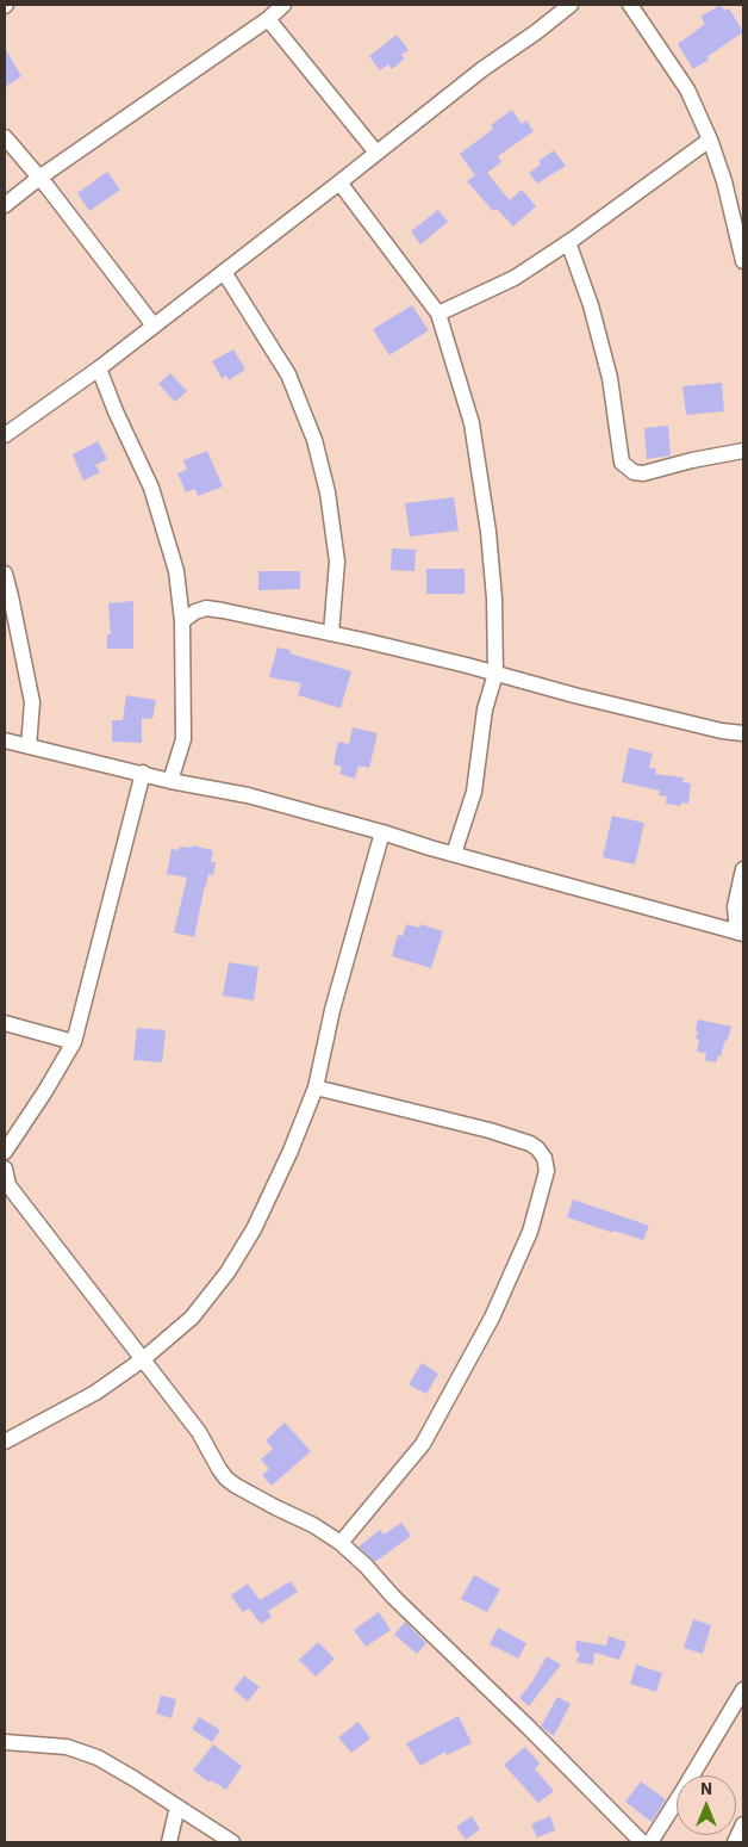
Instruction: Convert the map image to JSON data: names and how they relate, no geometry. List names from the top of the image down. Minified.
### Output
{"north":"top"}
